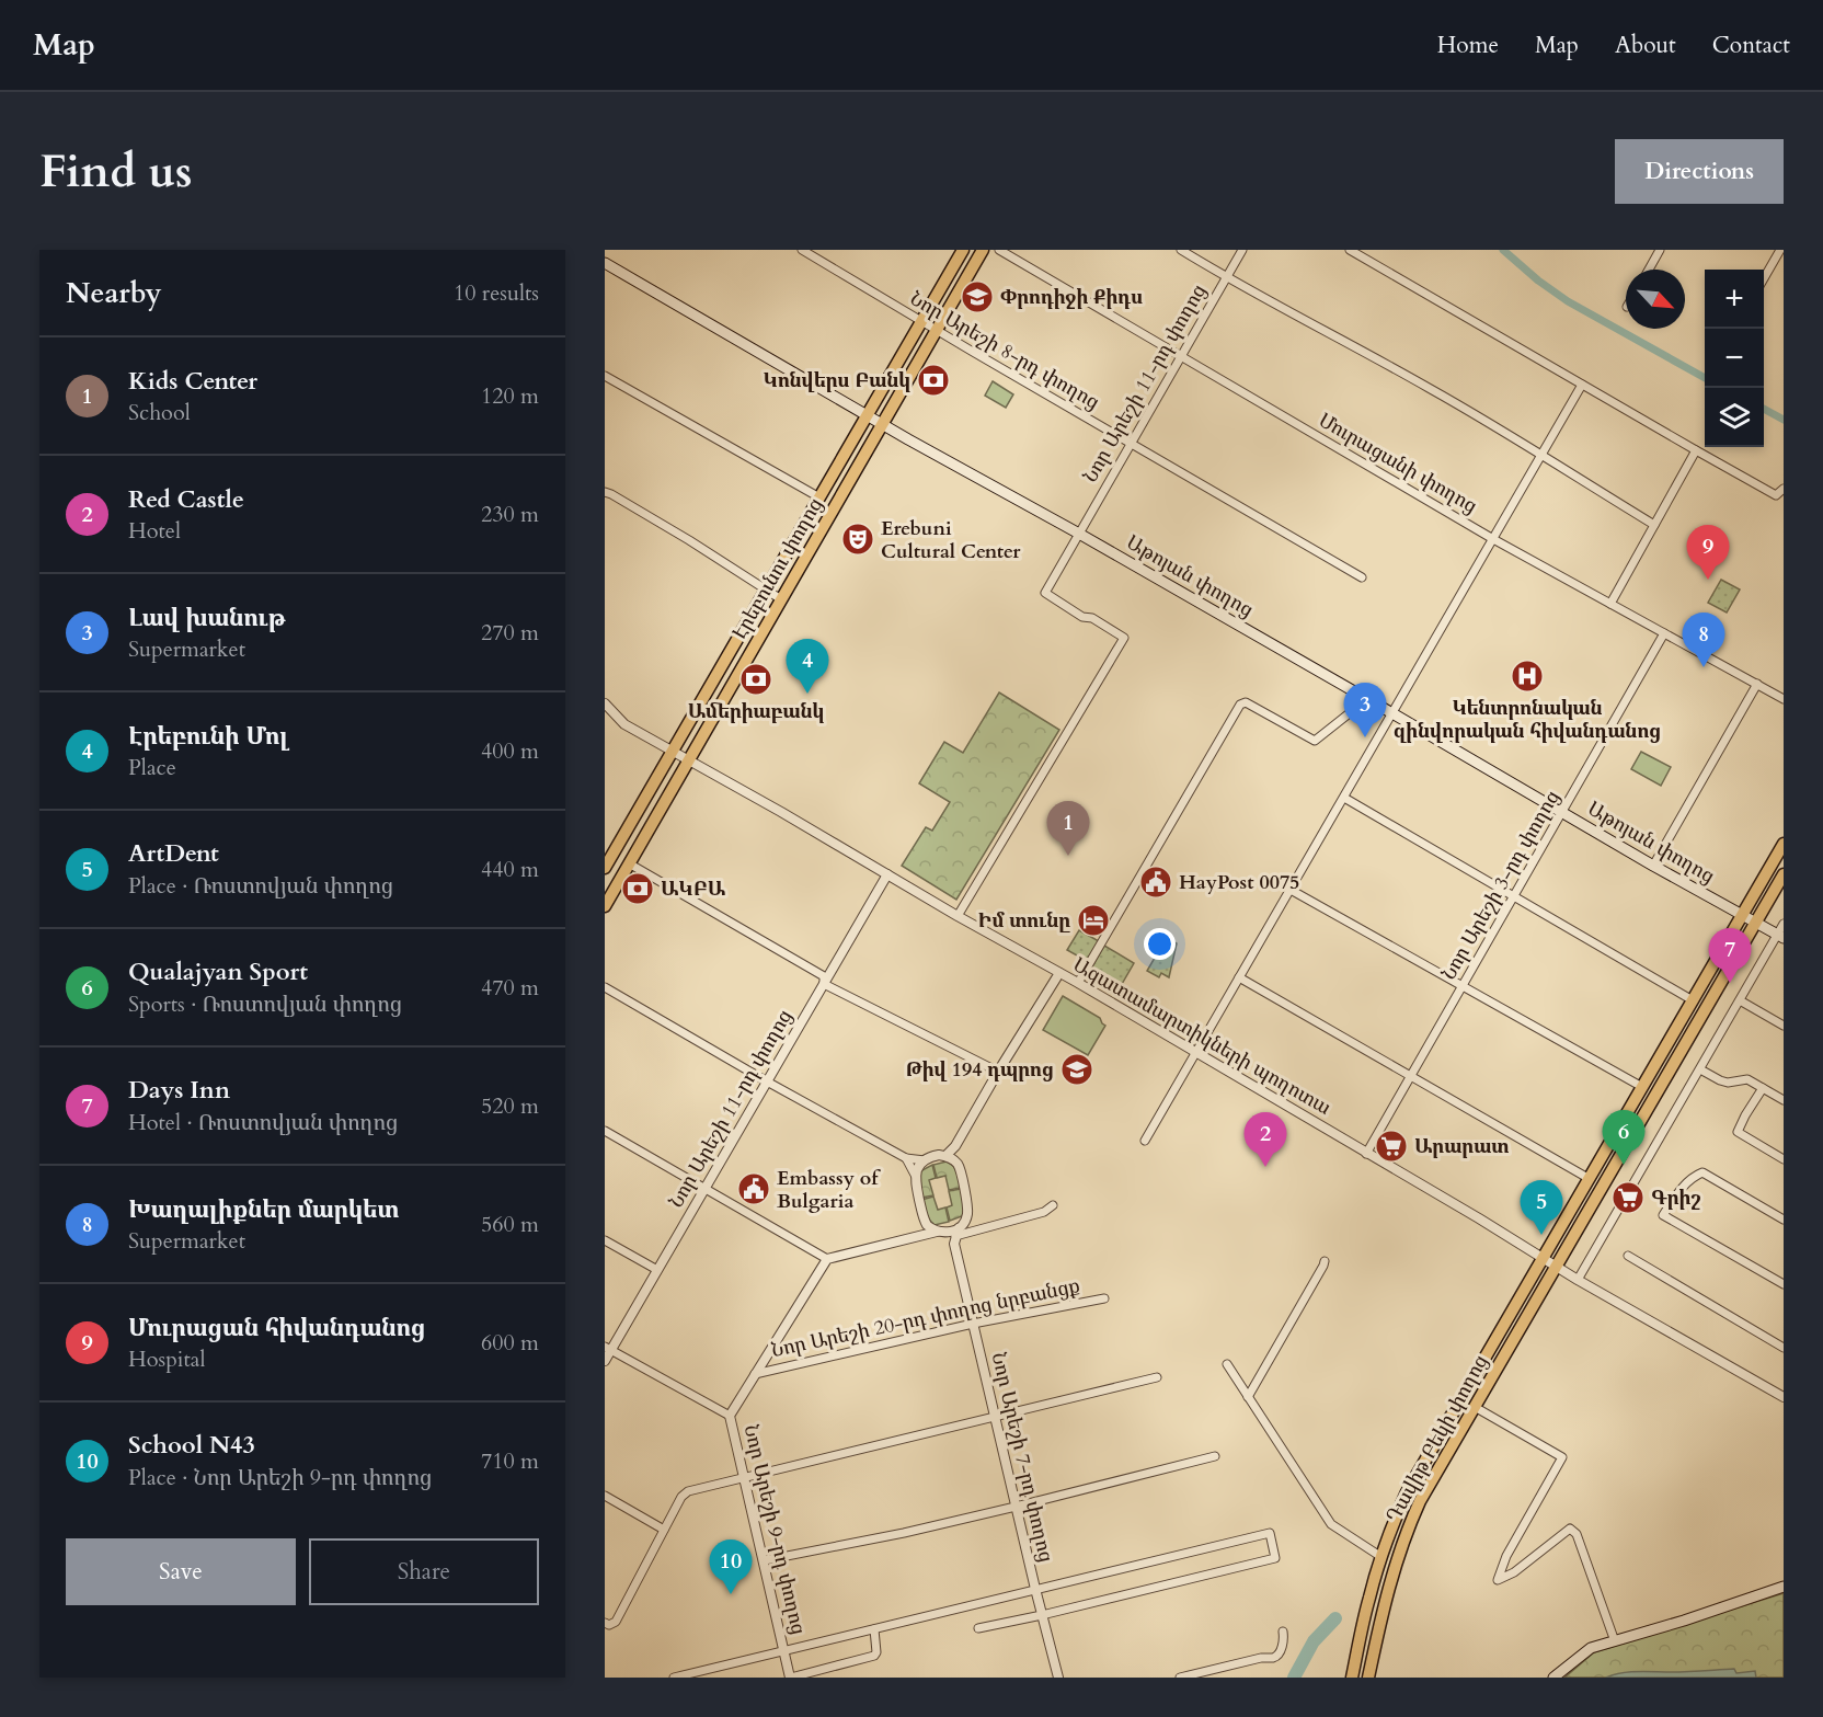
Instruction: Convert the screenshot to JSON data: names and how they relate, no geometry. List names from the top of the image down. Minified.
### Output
{"streets":{"main road":["Էրեբունու փողոց","Աթոյան փողոց","Դավիթ Բեկի փողոց"],"street":["Նոր Արեշի 8-րդ փողոց","Նոր Արեշի 11-րդ փողոց","Մուրացանի փողոց","Նոր Արեշի 3-րդ փողոց","Ազատամարտիկների պողոտա","Նոր Արեշի 20-րդ փողոց նրբանցք","Նոր Արեշի 7-րդ փողոց","Նոր Արեշի 9-րդ փողոց"]},"crossings":[["Նոր Արեշի 8-րդ փողոց","Նոր Արեշի 11-րդ փողոց"],["Նոր Արեշի 8-րդ փողոց","Էրեբունու փողոց"],["Նոր Արեշի 11-րդ փողոց","Մուրացանի փողոց"],["Նոր Արեշի 11-րդ փողոց","Աթոյան փողոց"],["Նոր Արեշի 11-րդ փողոց","Ազատամարտիկների պողոտա"],["Մուրացանի փողոց","Նոր Արեշի 3-րդ փողոց"],["Էրեբունու փողոց","Աթոյան փողոց"],["Էրեբունու փողոց","Ազատամարտիկների պողոտա"],["Աթոյան փողոց","Նոր Արեշի 3-րդ փողոց"],["Աթոյան փողոց","Դավիթ Բեկի փողոց"],["Նոր Արեշի 3-րդ փողոց","Ազատամարտիկների պողոտա"],["Ազատամարտիկների պողոտա","Դավիթ Բեկի փողոց"],["Նոր Արեշի 20-րդ փողոց նրբանցք","Նոր Արեշի 7-րդ փողոց"],["Նոր Արեշի 20-րդ փողոց նրբանցք","Նոր Արեշի 9-րդ փողոց"]],"places":{"school or university":["Փրոդիջի Քիդս","Թիվ 194 դպրոց"],"bank":["Կոնվերս Բանկ","Ամերիաբանկ","ԱԿԲԱ"],"theatre":["Erebuni Cultural Center"],"hospital":["Կենտրոնական զինվորական հիվանդանոց"],"public building":["HayPost 0075","Embassy of Bulgaria"],"hotel":["Իմ տունը"],"supermarket":["Արարատ","Գրիշ"]},"north":"bottom right","page":{"header":"Map","nav":["Home","Map","About","Contact"],"buttons":["Directions",["Save","Share"]],"title":"Find us","heading":["Nearby","10 results"],"map_buttons":["+","−"],"list":[{"mark":"1","name":"Kids Center","note":"School","value":"120 m"},{"mark":"2","name":"Red Castle","note":"Hotel","value":"230 m"},{"mark":"3","name":"Լավ խանութ","note":"Supermarket","value":"270 m"},{"mark":"4","name":"Էրեբունի Մոլ","note":"Place","value":"400 m"},{"mark":"5","name":"ArtDent","note":"Place · Ռոստովյան փողոց","value":"440 m"},{"mark":"6","name":"Qualajyan Sport","note":"Sports · Ռոստովյան փողոց","value":"470 m"},{"mark":"7","name":"Days Inn","note":"Hotel · Ռոստովյան փողոց","value":"520 m"},{"mark":"8","name":"Խաղալիքներ մարկետ","note":"Supermarket","value":"560 m"},{"mark":"9","name":"Մուրացան հիվանդանոց","note":"Hospital","value":"600 m"},{"mark":"10","name":"School N43","note":"Place · Նոր Արեշի 9-րդ փողոց","value":"710 m"}],"pins":["9","8","4","3","1","7","6","2","5","10"]}}
